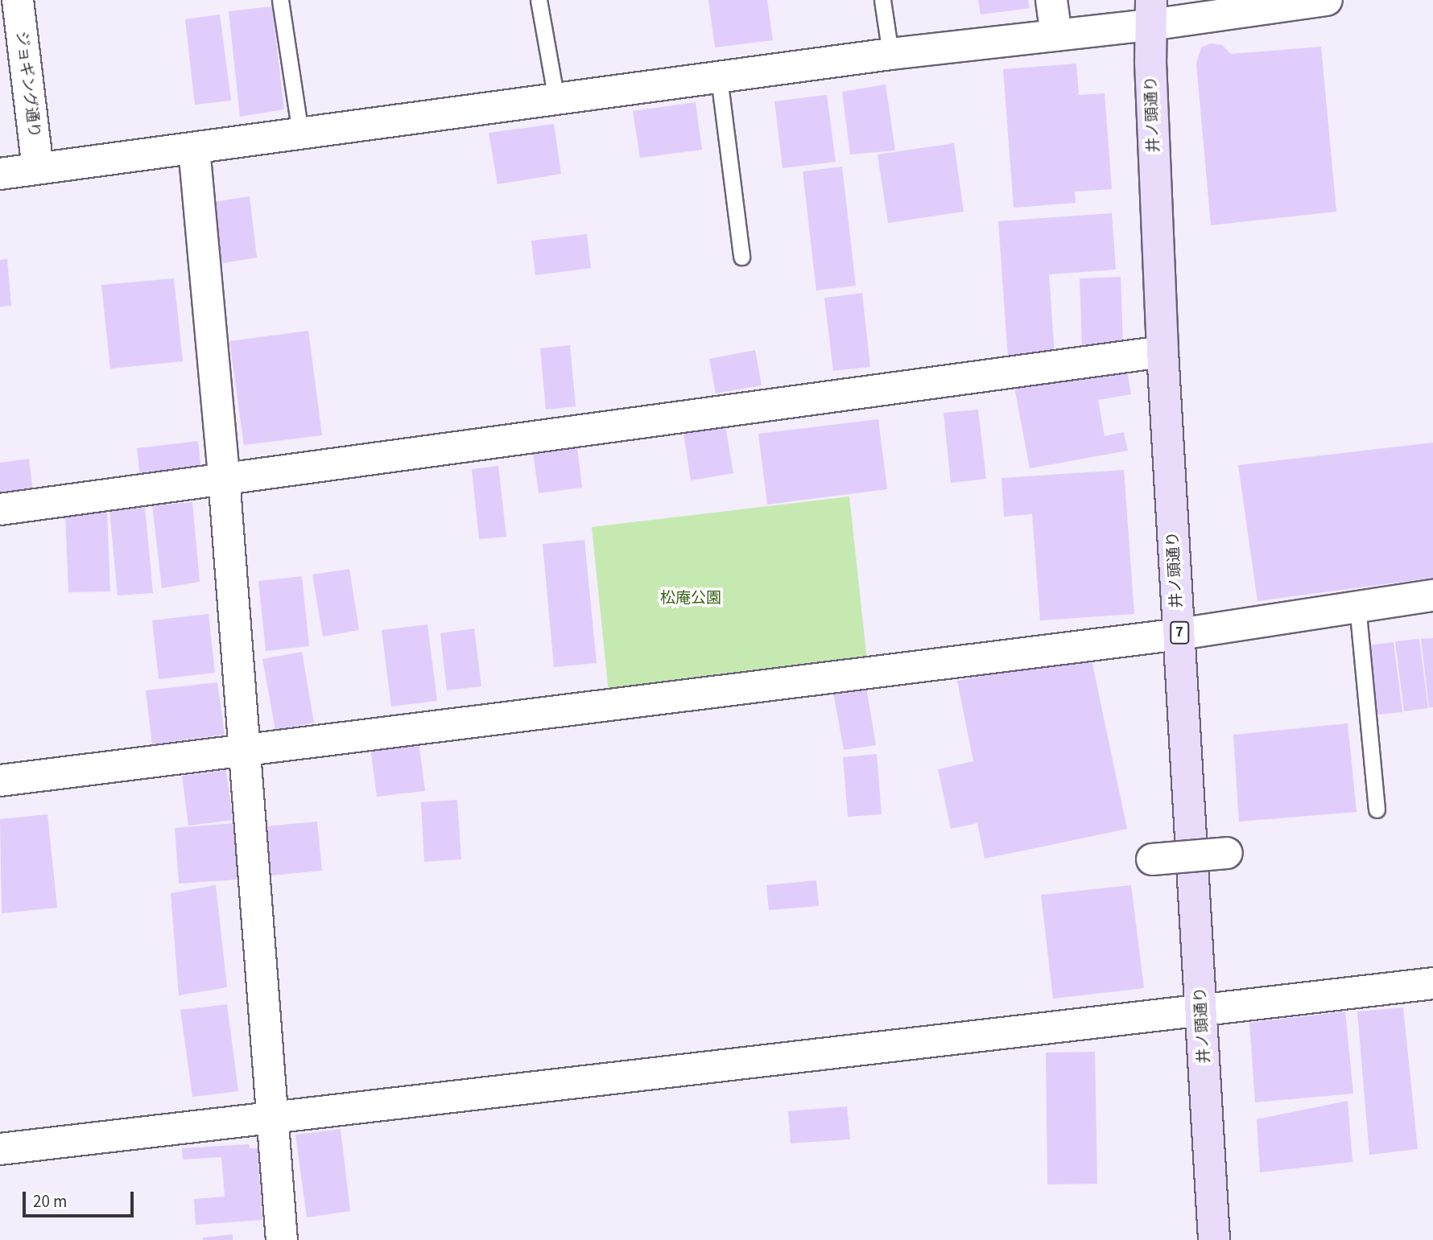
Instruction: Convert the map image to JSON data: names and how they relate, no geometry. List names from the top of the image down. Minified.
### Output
{"streets":{"main road":["井ノ頭通り","7"],"street":["ジョギング通り"]},"parks":["松庵公園"],"scale_bar":"20 m"}
